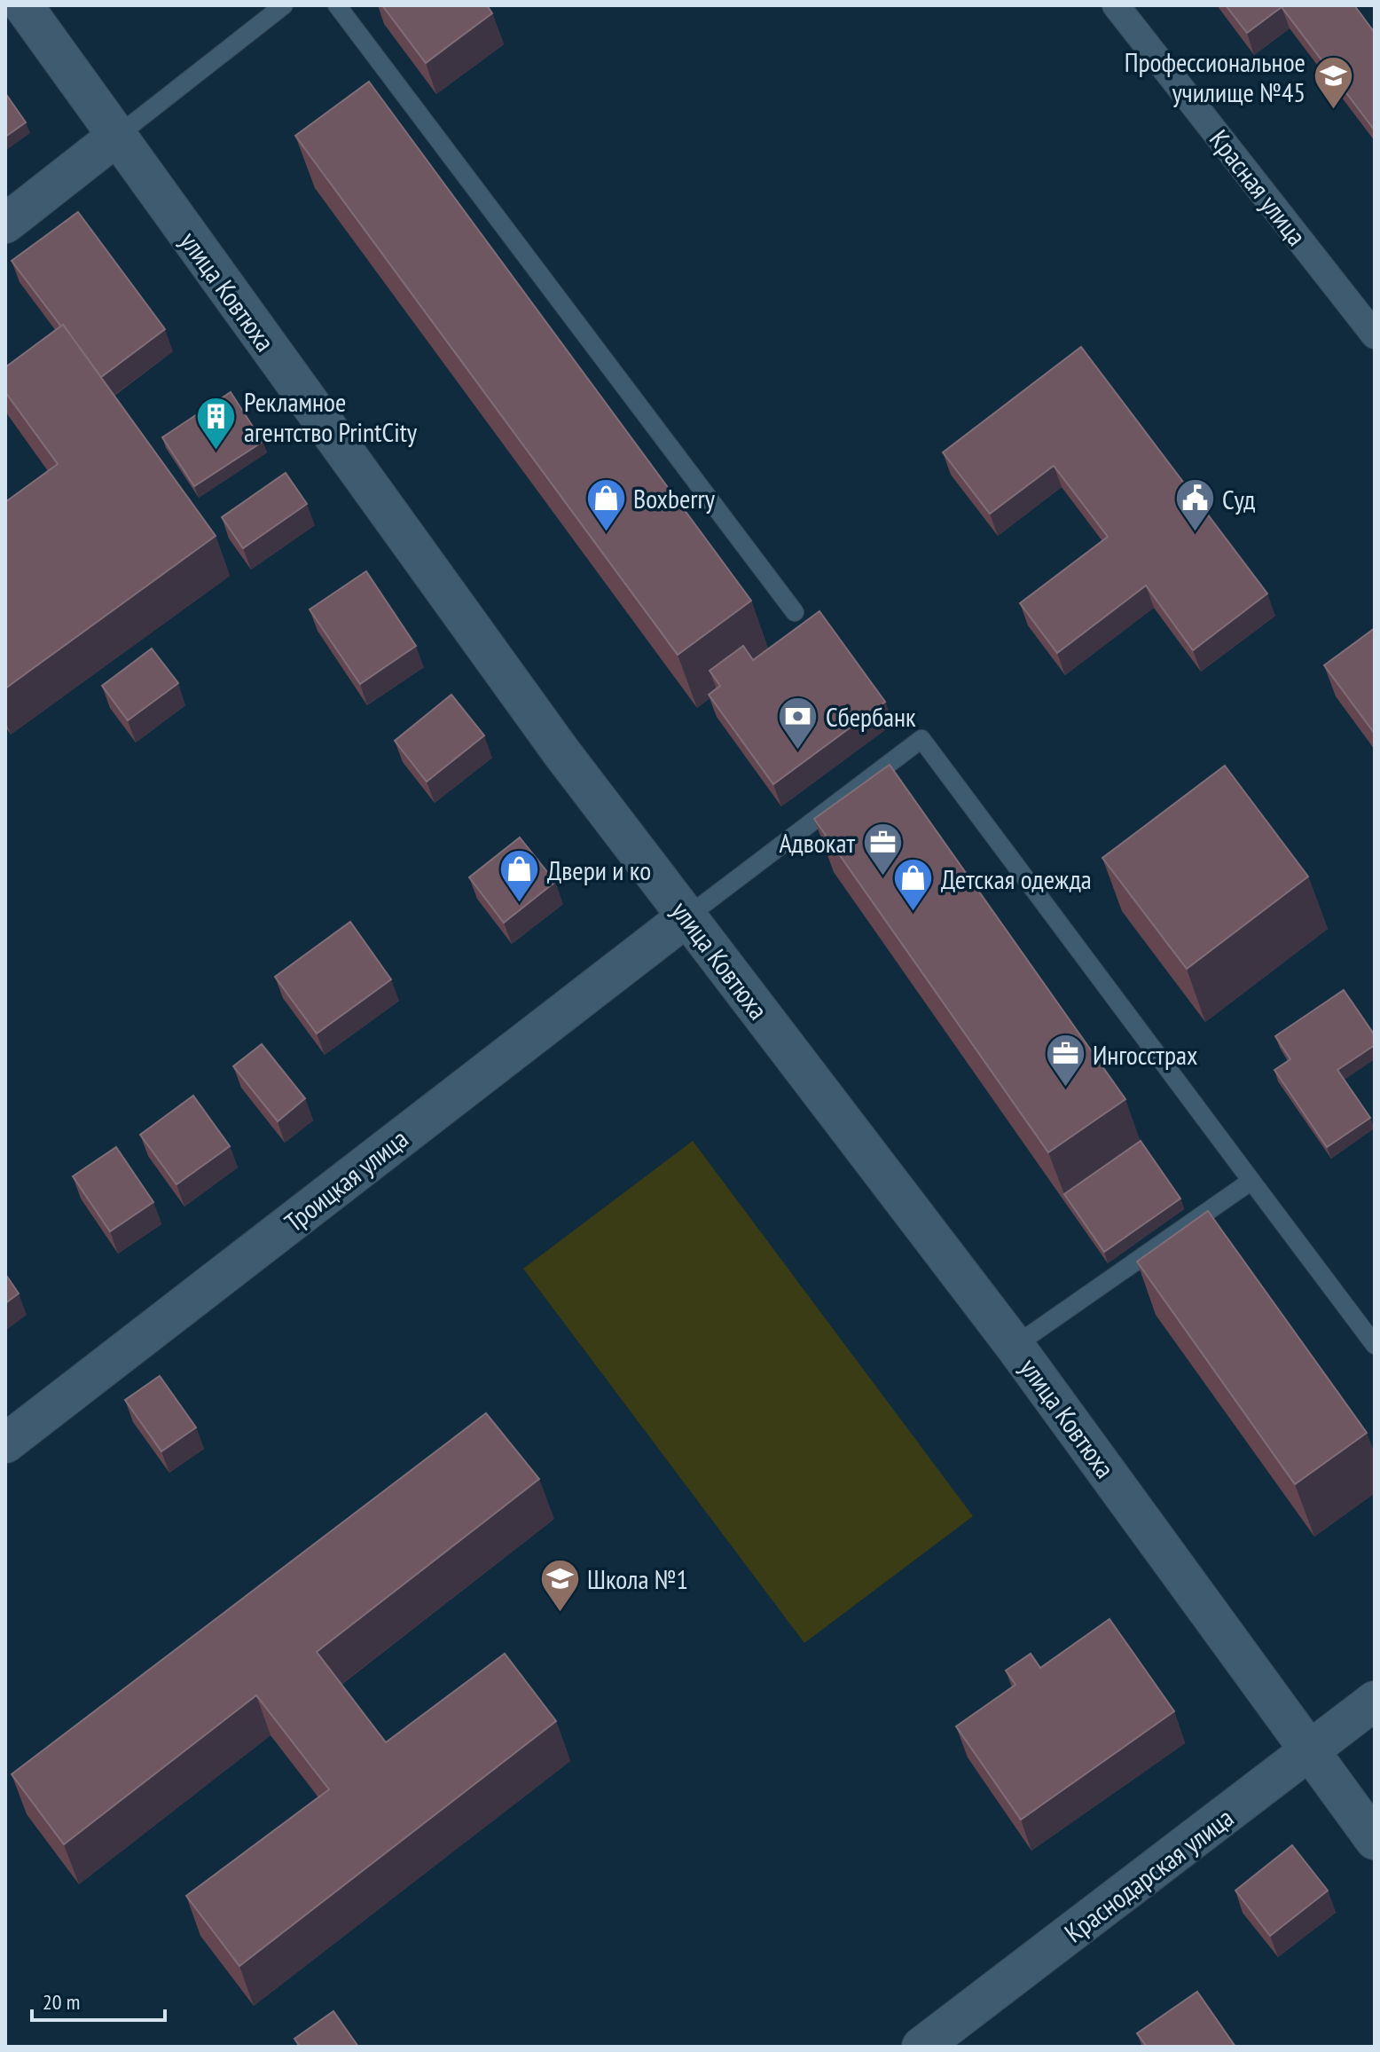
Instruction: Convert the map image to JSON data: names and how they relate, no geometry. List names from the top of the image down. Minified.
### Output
{"streets":{"main road":["улица Ковтюха","Троицкая улица","Краснодарская улица"],"street":["Красная улица"]},"crossings":[["улица Ковтюха","Троицкая улица"],["улица Ковтюха","Краснодарская улица"]],"places":{"school or university":["Профессиональное училище №45","Школа №1"],"building":["Рекламное агентство PrintCity"],"shop":["Boxberry","Двери и ко","Детская одежда"],"public building":["Суд"],"bank":["Сбербанк"],"office":["Адвокат","Ингосстрах"]},"scale_bar":"20 m"}
